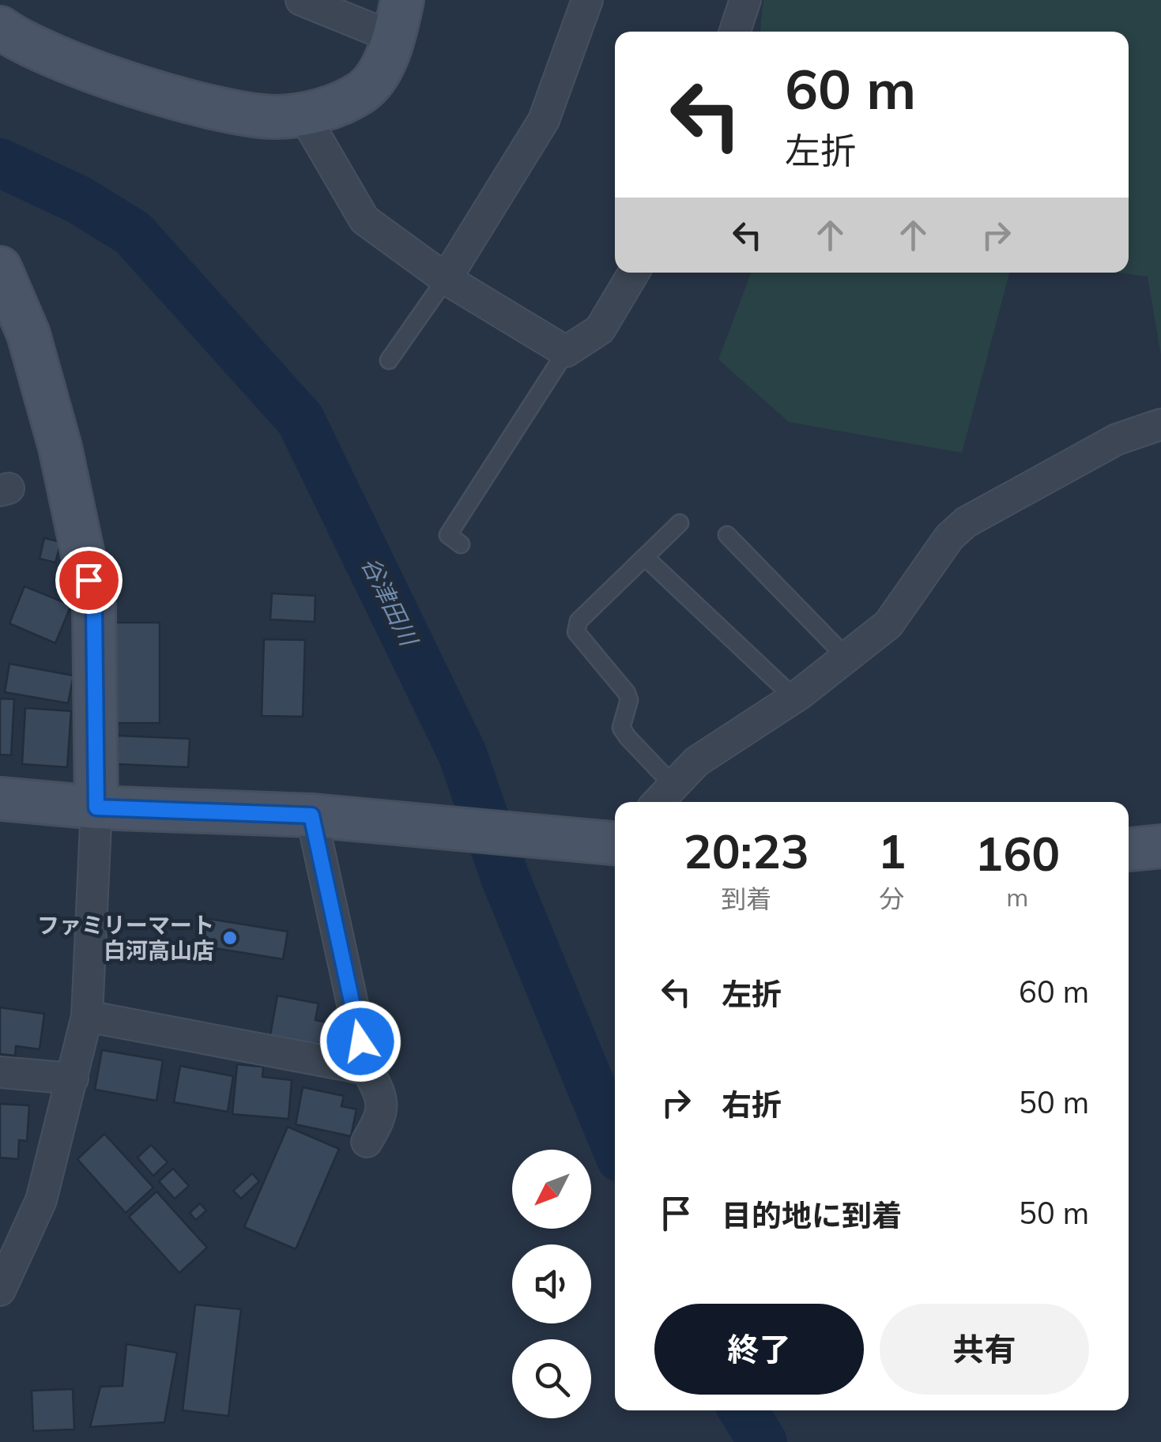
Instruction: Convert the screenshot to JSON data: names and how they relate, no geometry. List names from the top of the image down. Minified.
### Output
{"water":["谷津田川"],"places":["ファミリーマート 白河高山店"],"north":"bottom left","page":{"turn":["60 m","左折"],"eta":["20:23","到着","1","分","160","m"],"list":[{"name":"左折","value":"60 m"},{"name":"右折","value":"50 m"},{"name":"目的地に到着","value":"50 m"}],"buttons":["終了","共有"]}}
